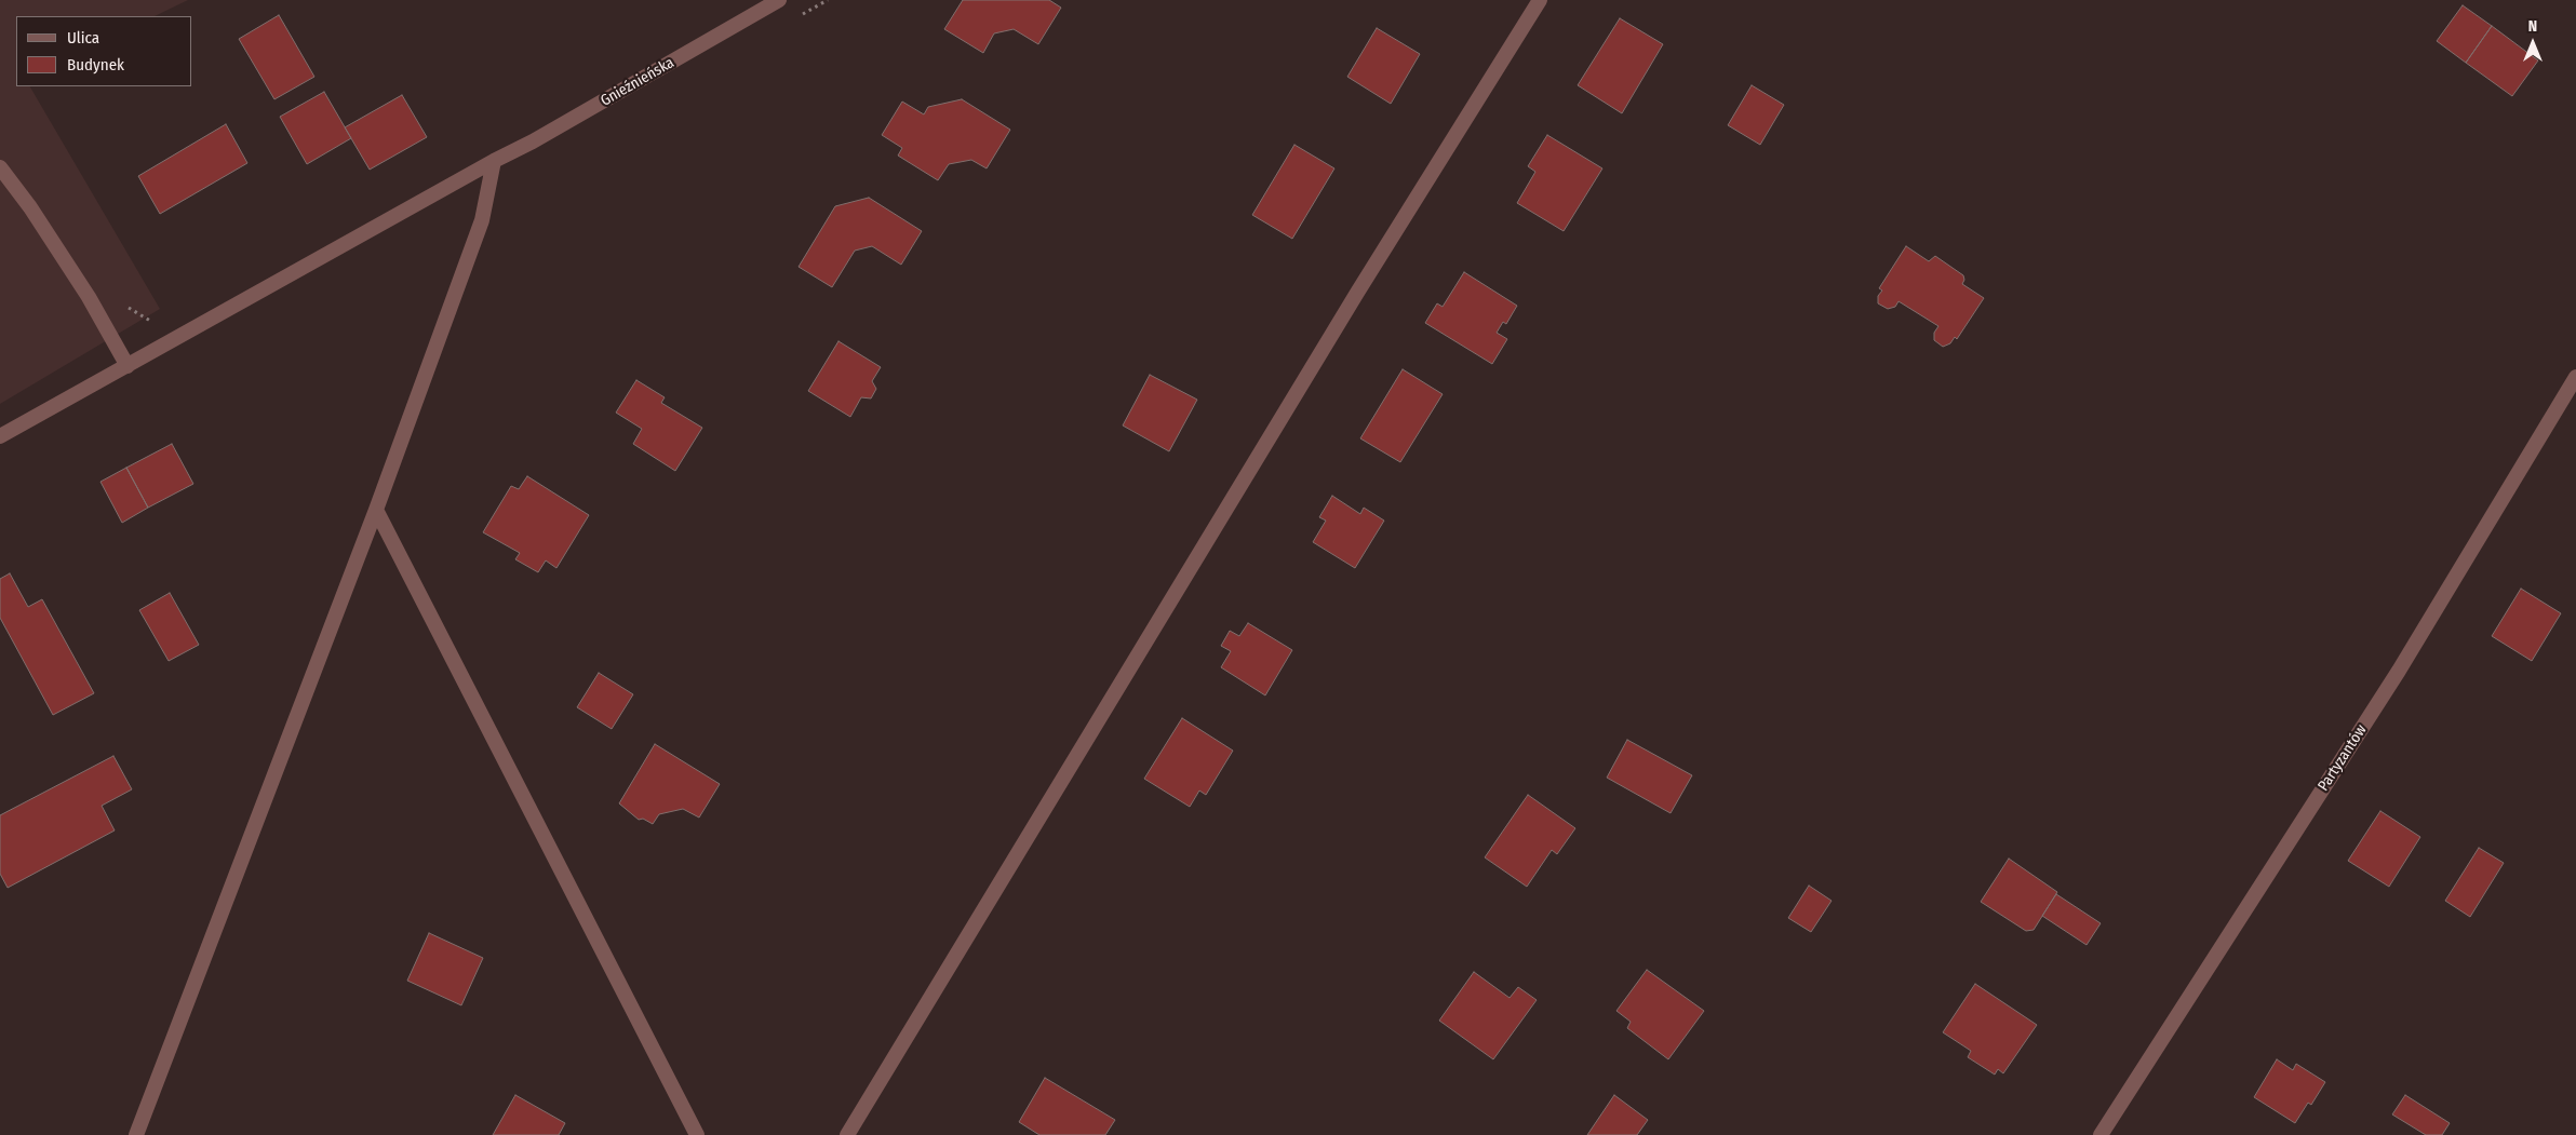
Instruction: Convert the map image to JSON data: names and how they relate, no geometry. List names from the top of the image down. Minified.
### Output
{"streets":{"street":["Gnieźnieńska","Partyzantów"]},"legend":["Ulica","Budynek"],"north":"top"}
